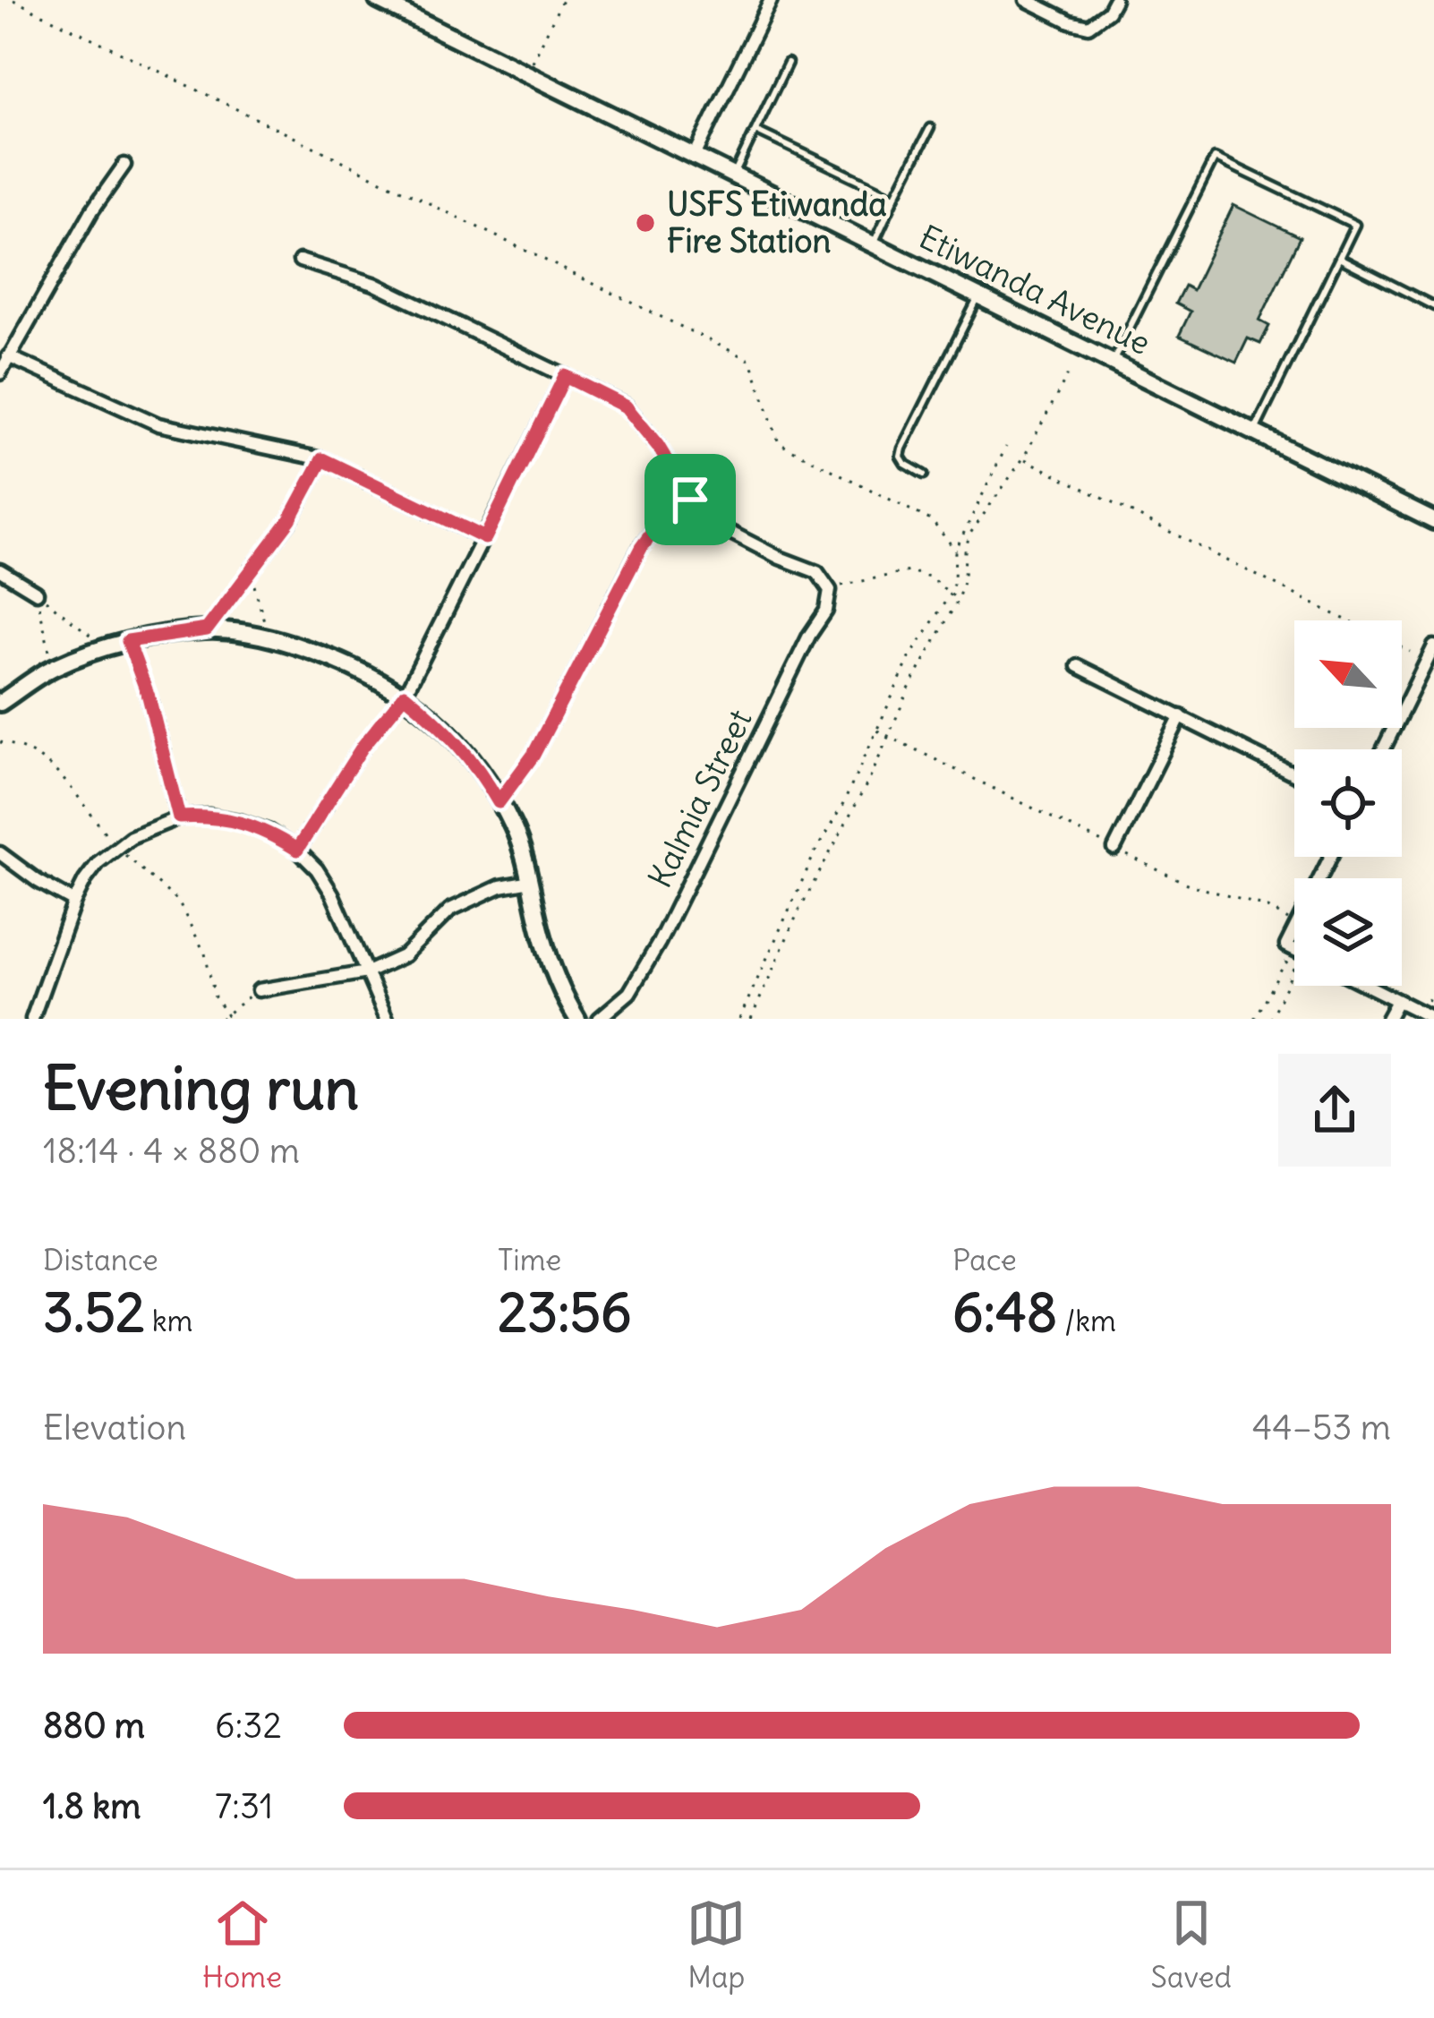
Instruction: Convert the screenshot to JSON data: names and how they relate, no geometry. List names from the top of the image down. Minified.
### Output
{"streets":{"street":["Etiwanda Avenue","Kalmia Street"]},"places":["USFS Etiwanda Fire Station"],"north":"top left","page":{"heading":["Evening run","18:14 · 4 × 880 m"],"stats":[["Distance","3.52 km"],["Time","23:56"],["Pace","6:48 /km"]],"chart":["Elevation","44–53 m"],"list":[{"name":"880 m","note":"6:32"},{"name":"1.8 km","note":"7:31"}],"tabs":["Home","Map","Saved"]}}
